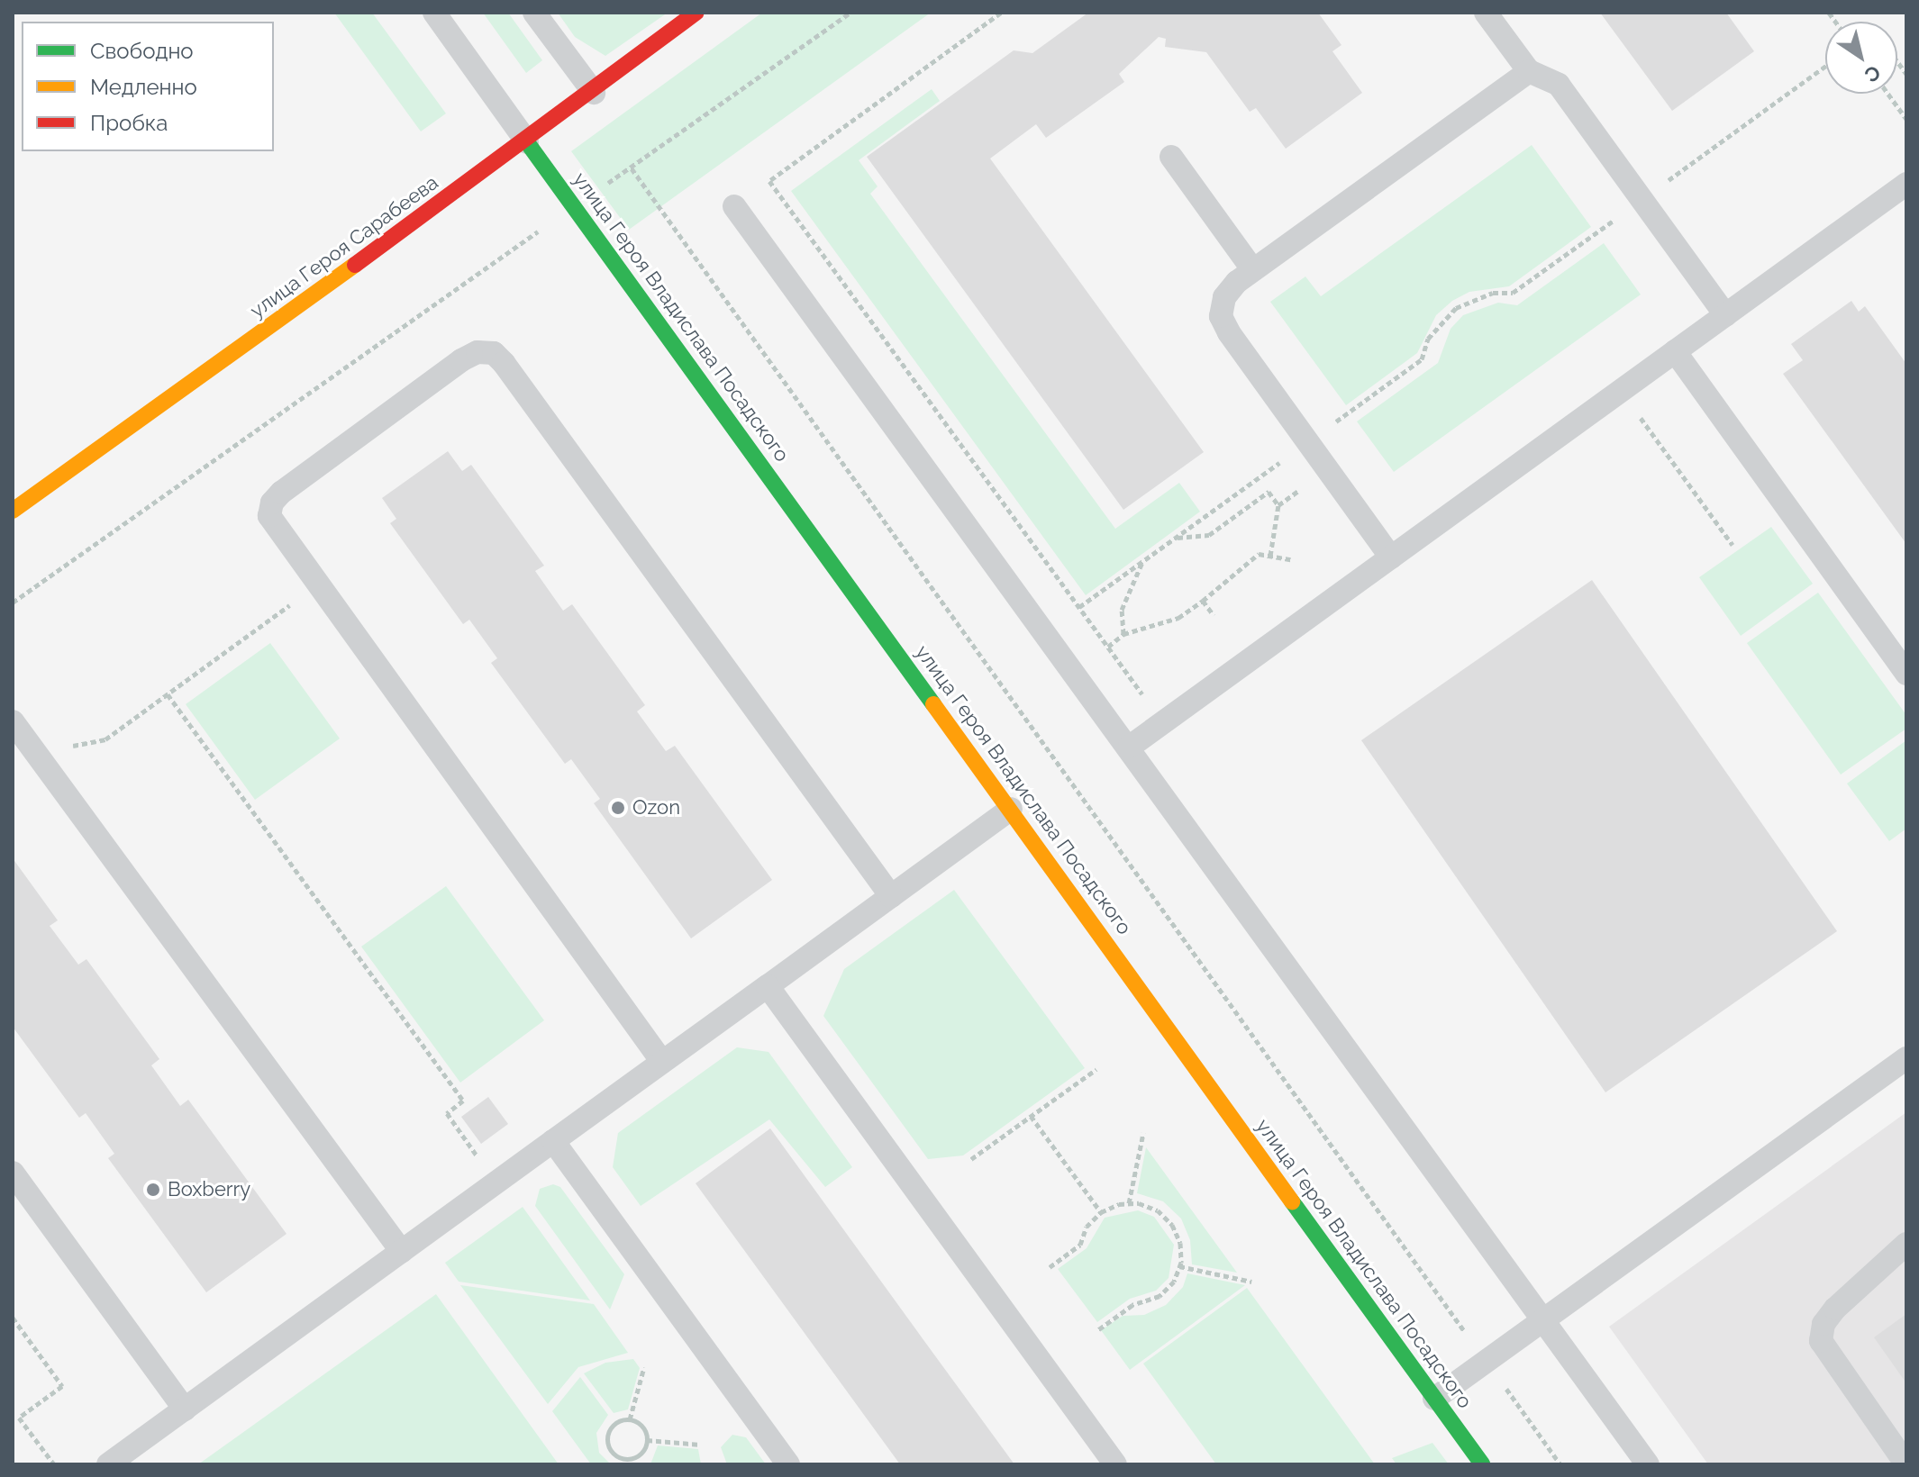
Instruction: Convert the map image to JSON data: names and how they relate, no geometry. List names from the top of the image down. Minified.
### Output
{"streets":{"street":["улица Героя Сарабеева","улица Героя Владислава Посадского"]},"crossings":[["улица Героя Сарабеева","улица Героя Владислава Посадского"]],"places":["Ozon","Boxberry"],"legend":["Свободно","Медленно","Пробка"],"north":"bottom right"}
